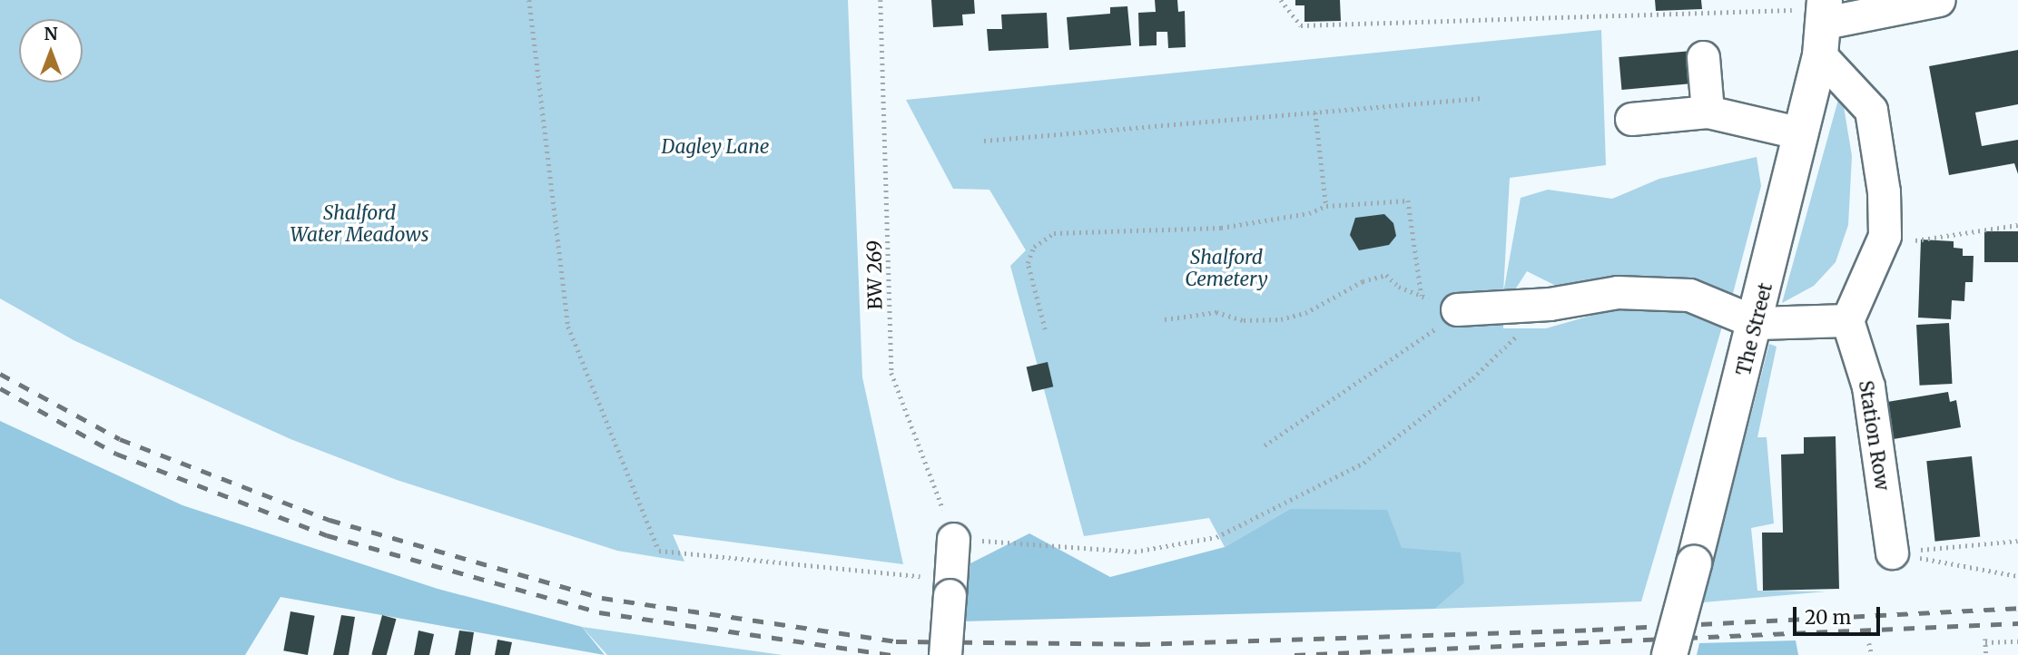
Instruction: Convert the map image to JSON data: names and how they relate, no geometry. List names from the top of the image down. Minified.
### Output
{"streets":{"main road":["The Street"],"street":["Station Row"],"path":["BW 269"]},"parks":["Dagley Lane","Shalford Water Meadows","Shalford Cemetery"],"scale_bar":"20 m","north":"top"}
